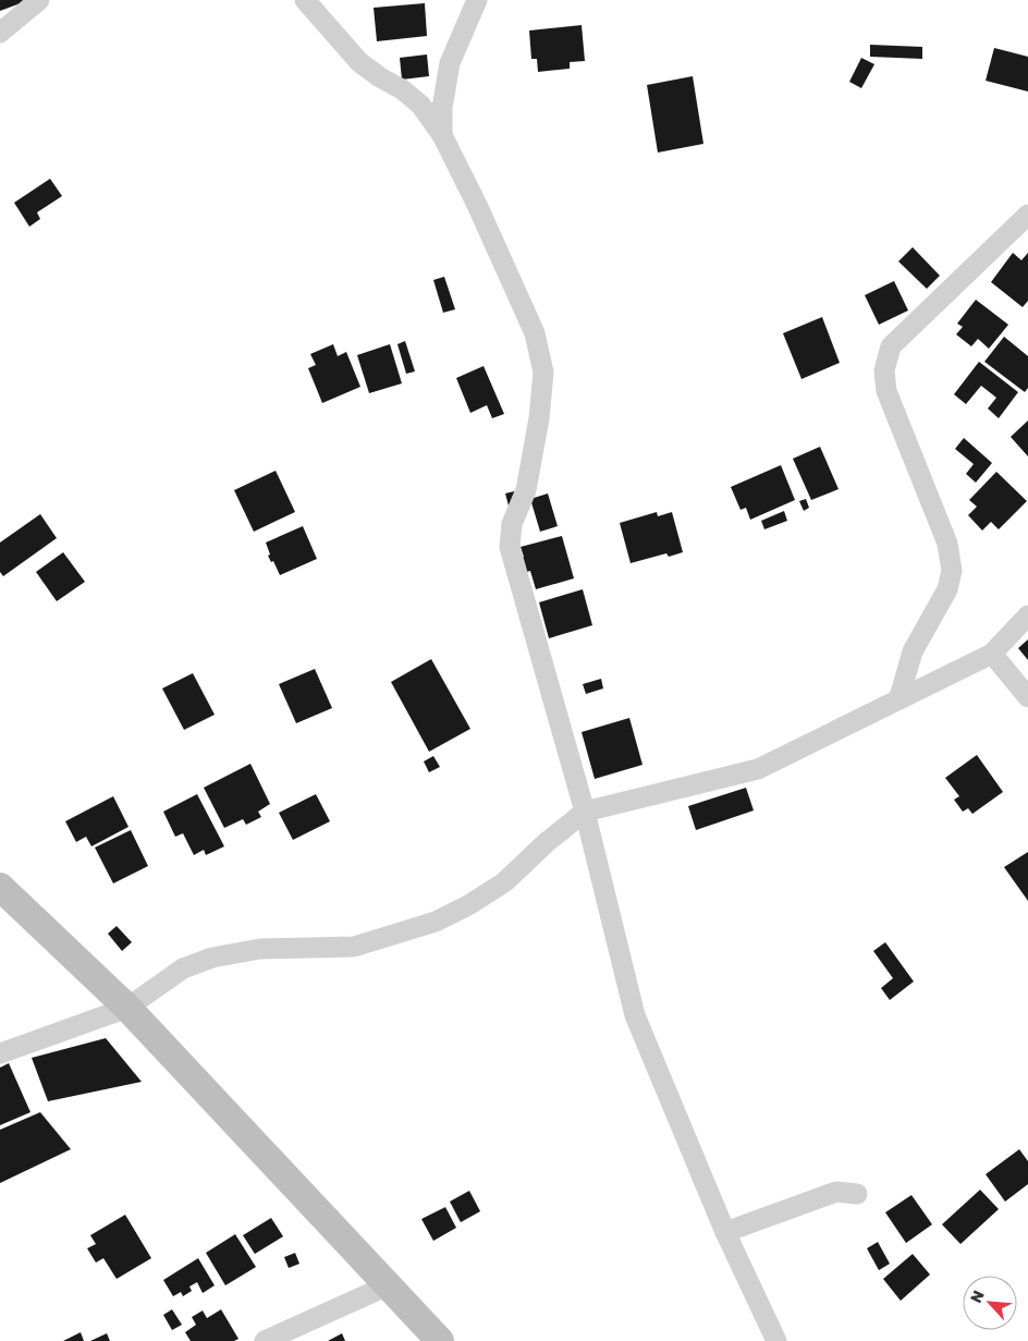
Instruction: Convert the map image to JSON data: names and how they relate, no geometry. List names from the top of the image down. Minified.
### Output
{"north":"top left"}
